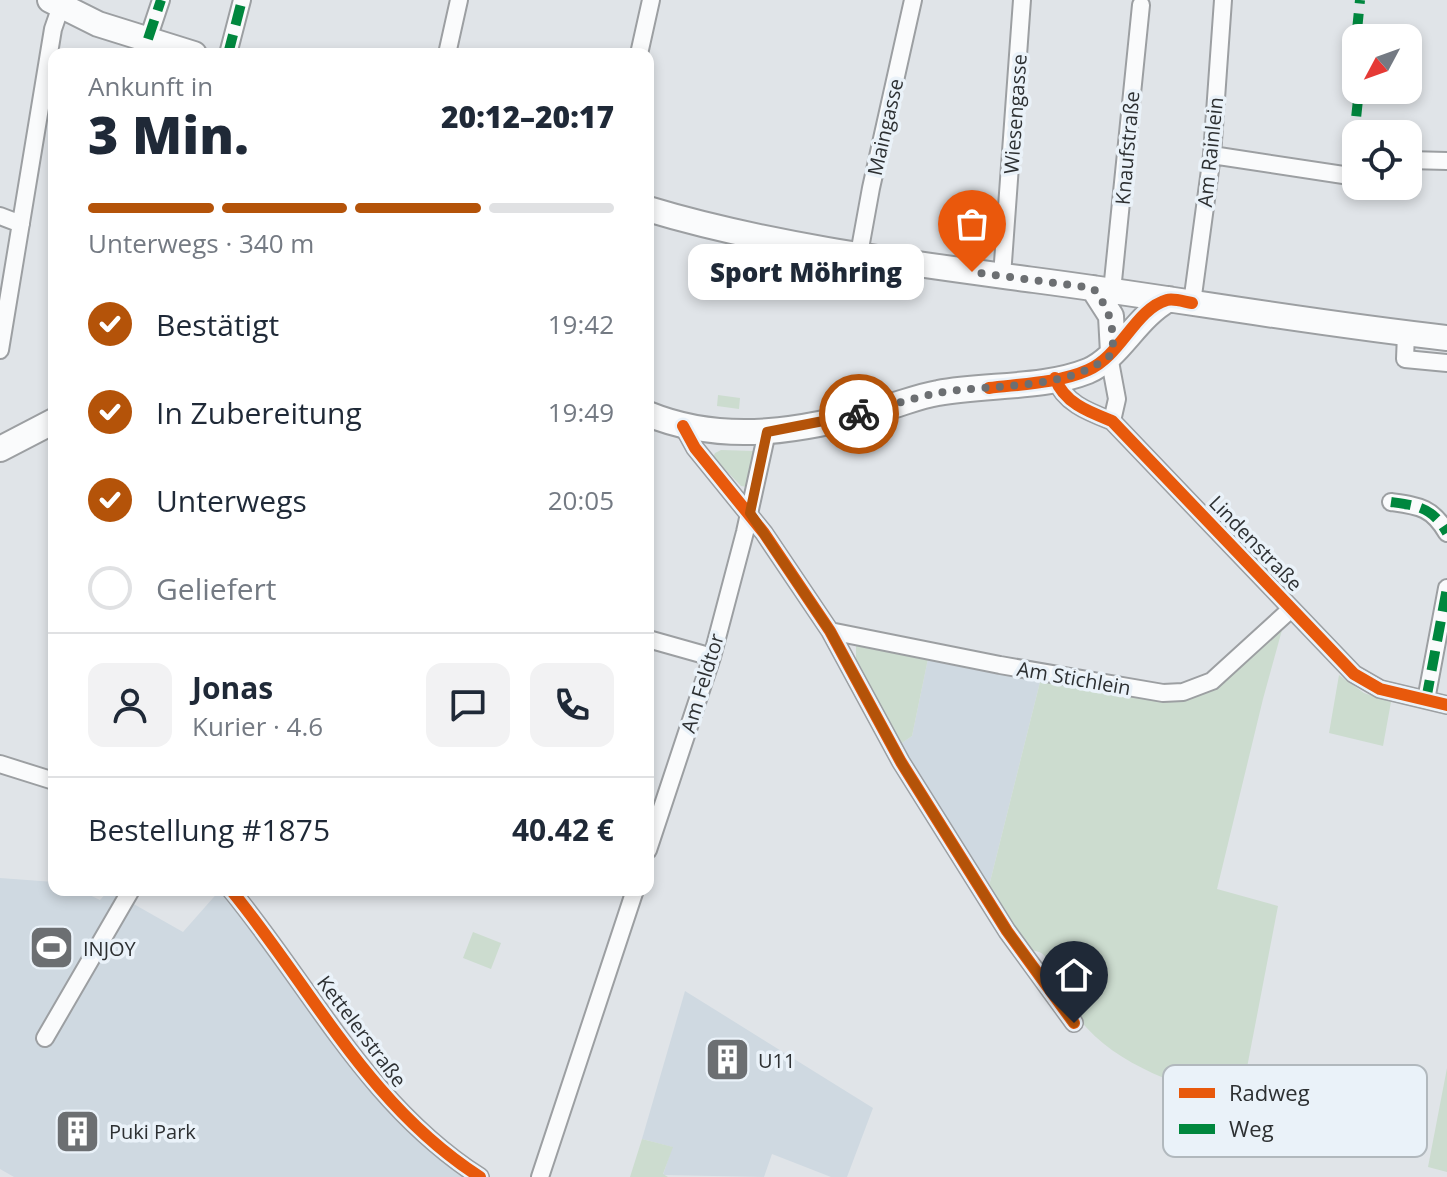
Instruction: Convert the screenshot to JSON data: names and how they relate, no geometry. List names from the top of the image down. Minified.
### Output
{"streets":{"street":["Wiesengasse","Maingasse","Knaufstraße","Am Rainlein","Lindenstraße","Am Stichlein","Am Feldtor","Kettelerstraße"]},"crossings":[["Lindenstraße","Am Stichlein"]],"places":{"other":["Sport Möhring"],"sports":["INJOY"],"building":["U11","Puki Park"]},"legend":["Radweg","Weg"],"north":"bottom left","page":{"heading":["3 Min.","Ankunft in","20:12–20:17"],"panel":["Jonas","Kurier · 4.6","Bestellung #1875","40.42 €"],"bar":"Unterwegs · 340 m","bubble":"Sport Möhring","list":[["Bestätigt","19:42"],["In Zubereitung","19:49"],["Unterwegs","20:05"],"Geliefert"]}}
